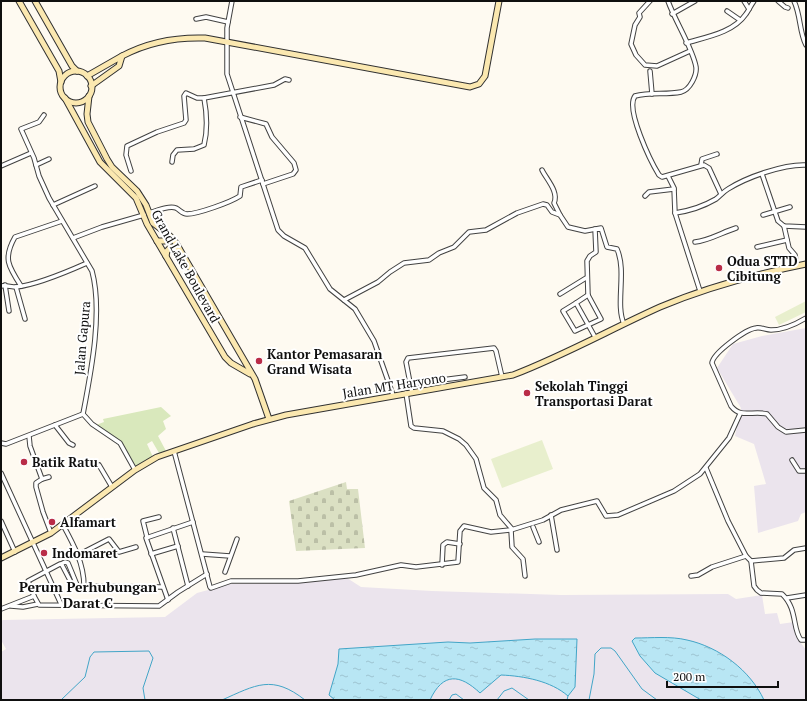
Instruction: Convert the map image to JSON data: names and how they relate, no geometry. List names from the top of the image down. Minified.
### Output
{"streets":{"street":["Grand Lake Boulevard","Jalan Gapura","Jalan MT Haryono"]},"crossings":[["Grand Lake Boulevard","Jalan MT Haryono"]],"districts":["Perum Perhubungan Darat C"],"places":["Odua STTD Cibitung","Kantor Pemasaran Grand Wisata","Sekolah Tinggi Transportasi Darat","Batik Ratu","Alfamart","Indomaret"],"scale_bar":"200 m"}
